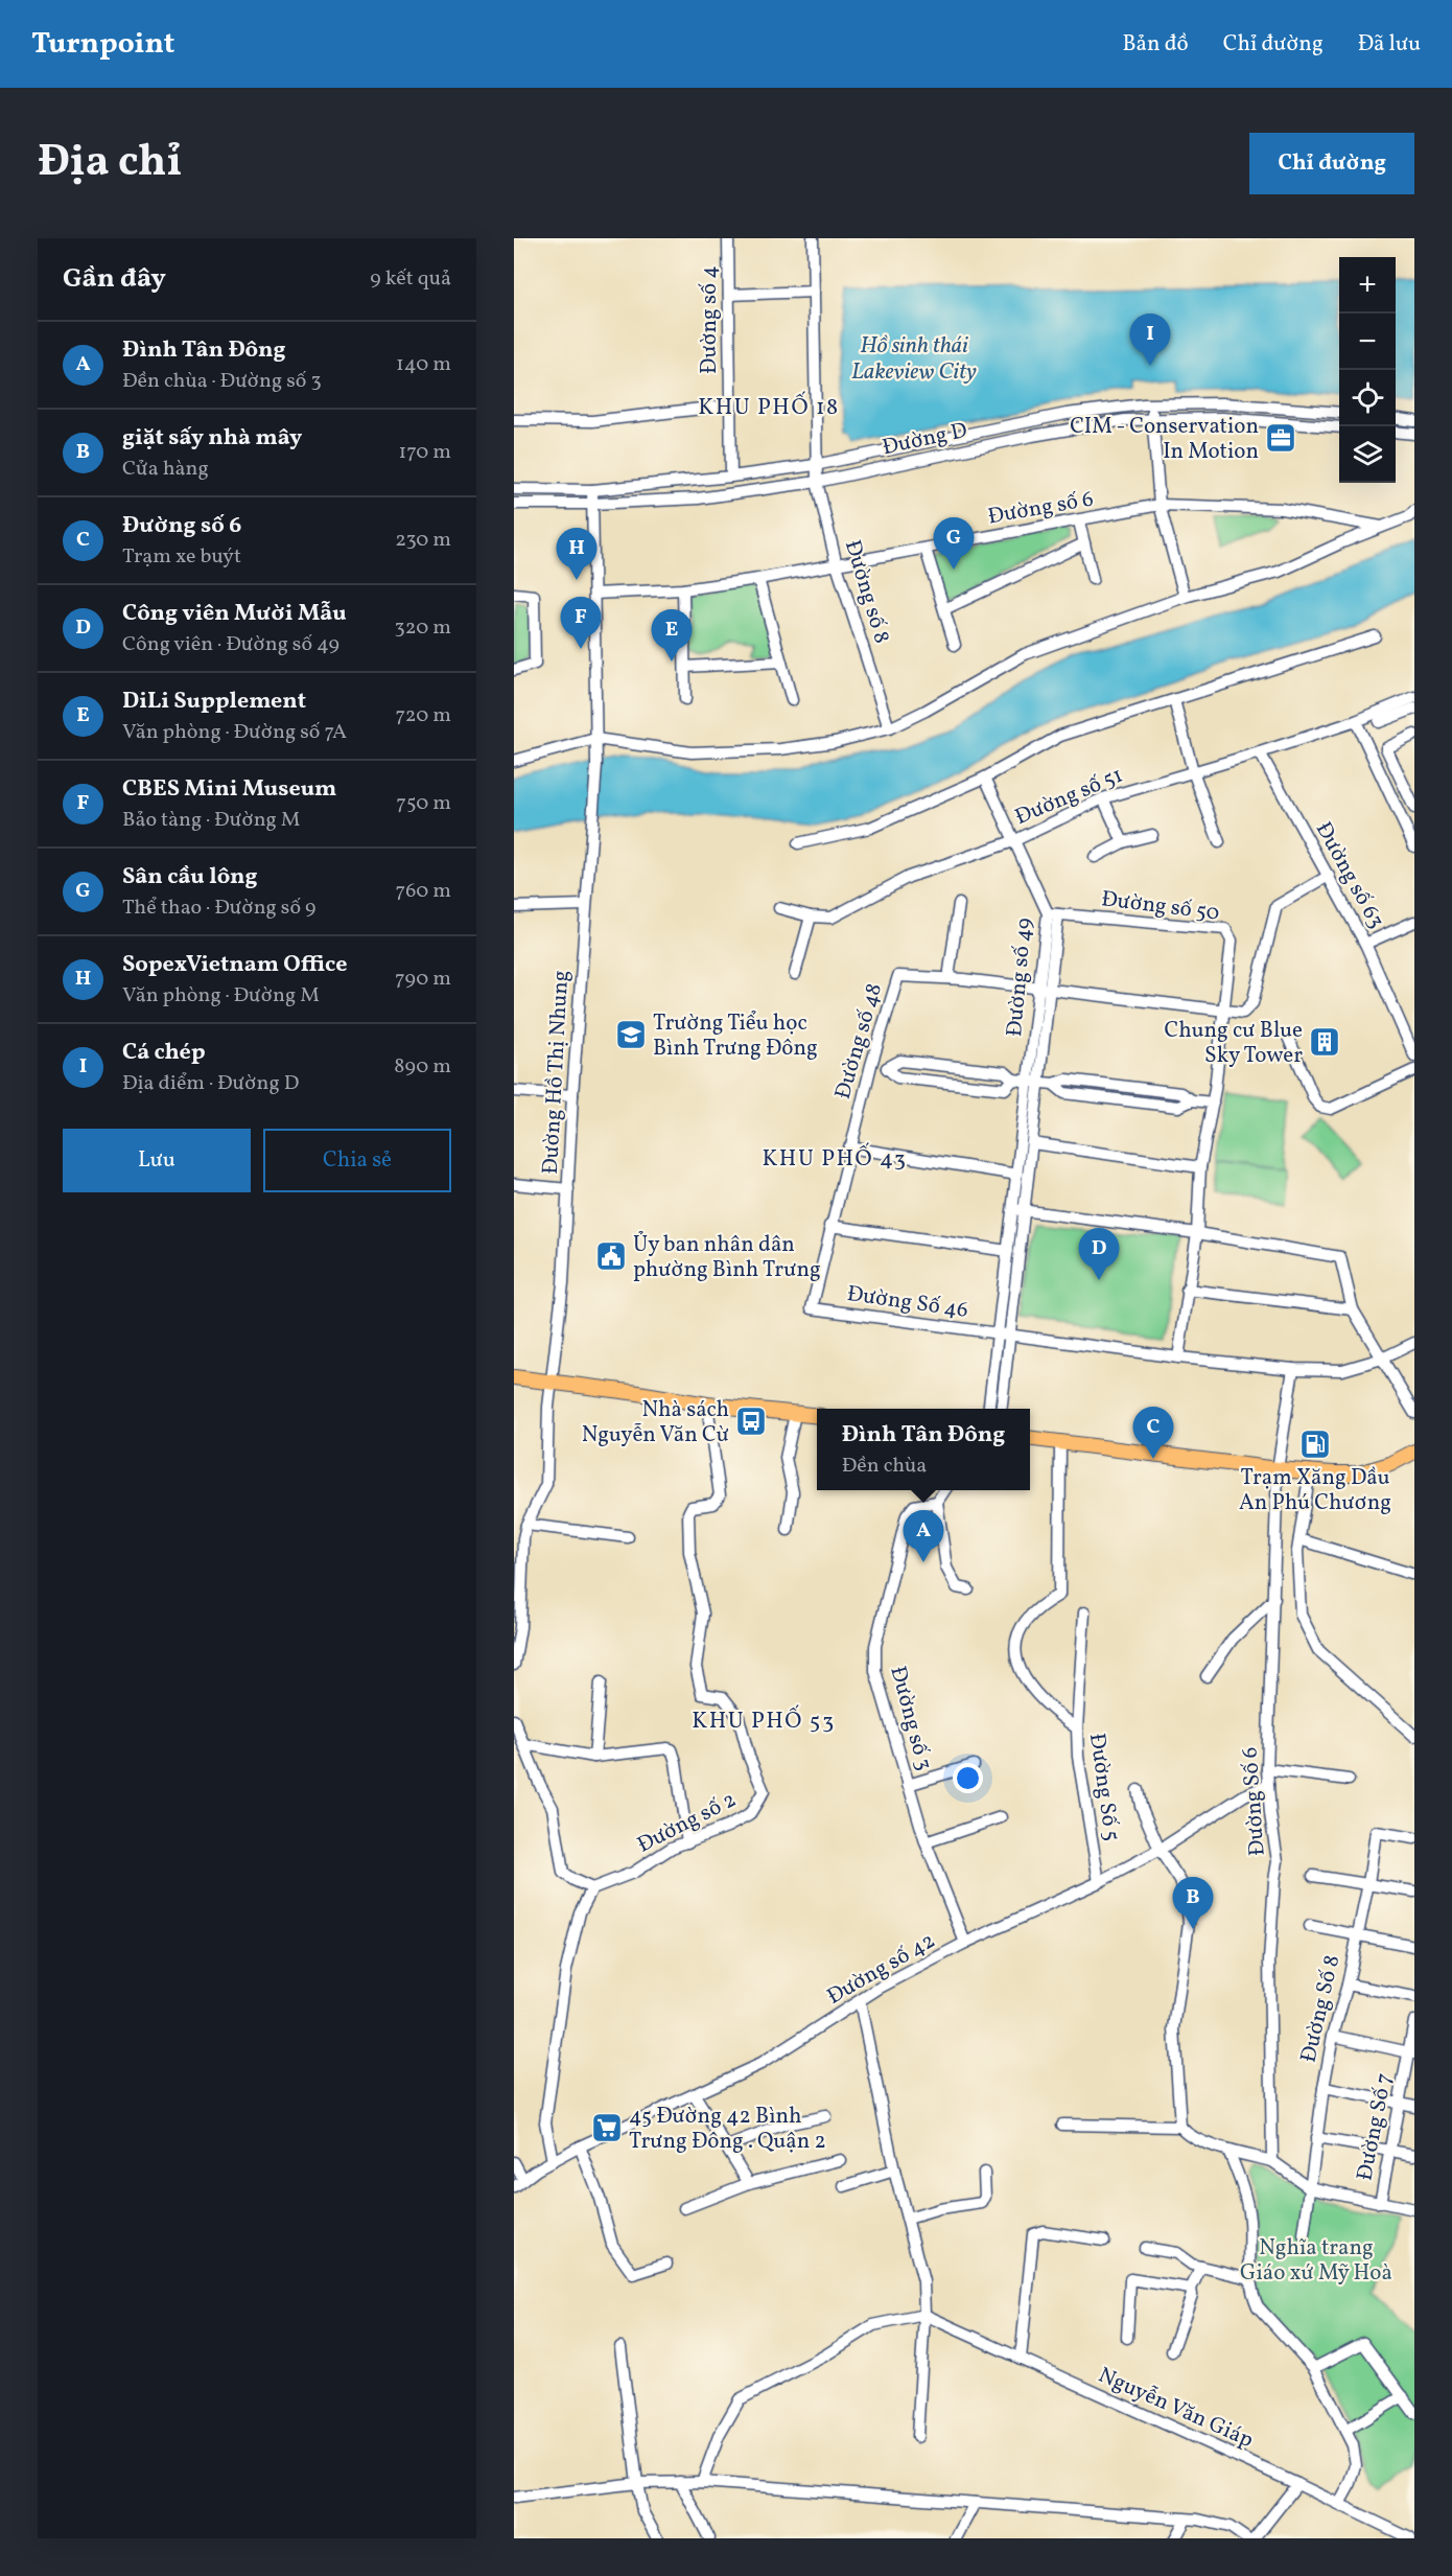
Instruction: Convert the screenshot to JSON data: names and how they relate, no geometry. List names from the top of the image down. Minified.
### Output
{"streets":{"street":["Đường số 4","Đường D","Đường số 6","Đường số 8","Đường số 51","Đường số 63","Đường số 50","Đường số 49","Đường số 48","Đường Hồ Thị Nhung","Đường Số 46","Đường số 3","Đường Số 5","Đường Số 6","Đường số 2","Đường số 42","Đường Số 8","Đường Số 7","Nguyễn Văn Giáp"]},"crossings":[["Đường số 4","Đường D"],["Đường D","Đường số 8"],["Đường D","Đường Hồ Thị Nhung"],["Đường số 6","Đường số 8"],["Đường số 6","Đường Hồ Thị Nhung"],["Đường số 51","Đường số 63"],["Đường số 51","Đường số 49"],["Đường số 63","Đường số 48"],["Đường số 50","Đường số 49"],["Đường số 50","Đường số 48"],["Đường số 49","Đường số 48"],["Đường số 49","Đường Số 46"],["Đường số 48","Đường Số 46"],["Đường Số 46","Đường Số 6"],["Đường số 3","Đường số 42"],["Đường Số 5","Đường số 42"],["Đường Số 6","Đường số 42"]],"districts":["KHU PHỐ 18","KHU PHỐ 43","KHU PHỐ 53"],"water":["Hồ sinh thái Lakeview City"],"parks":["Nghĩa trang Giáo xứ Mỹ Hoà"],"places":{"office":["CIM - Conservation In Motion"],"school or university":["Trường Tiểu học Bình Trưng Đông"],"building":["Chung cư Blue Sky Tower"],"public building":["Ủy ban nhân dân phường Bình Trưng"],"bus stop":["Nhà sách Nguyễn Văn Cừ"],"fuel station":["Trạm Xăng Dầu An Phú Chương"],"supermarket":["45 Đường 42 Bình Trưng Đông . Quận 2"]},"page":{"header":"Turnpoint","nav":["Bản đồ","Chỉ đường","Đã lưu"],"title":"Địa chỉ","buttons":["Chỉ đường",["Lưu","Chia sẻ"]],"heading":["Gần đây","9 kết quả"],"map_buttons":["+","−"],"pins":["I","G","H","F","E","D","C","A","B"],"list":[{"mark":"A","name":"Đình Tân Đông","note":"Đền chùa · Đường số 3","value":"140 m"},{"mark":"B","name":"giặt sấy nhà mây","note":"Cửa hàng","value":"170 m"},{"mark":"C","name":"Đường số 6","note":"Trạm xe buýt","value":"230 m"},{"mark":"D","name":"Công viên Mười Mẫu","note":"Công viên · Đường số 49","value":"320 m"},{"mark":"E","name":"DiLi Supplement","note":"Văn phòng · Đường số 7A","value":"720 m"},{"mark":"F","name":"CBES Mini Museum","note":"Bảo tàng · Đường M","value":"750 m"},{"mark":"G","name":"Sân cầu lông","note":"Thể thao · Đường số 9","value":"760 m"},{"mark":"H","name":"SopexVietnam Office","note":"Văn phòng · Đường M","value":"790 m"},{"mark":"I","name":"Cá chép","note":"Địa điểm · Đường D","value":"890 m"}],"popup":["Đình Tân Đông","Đền chùa"]}}
